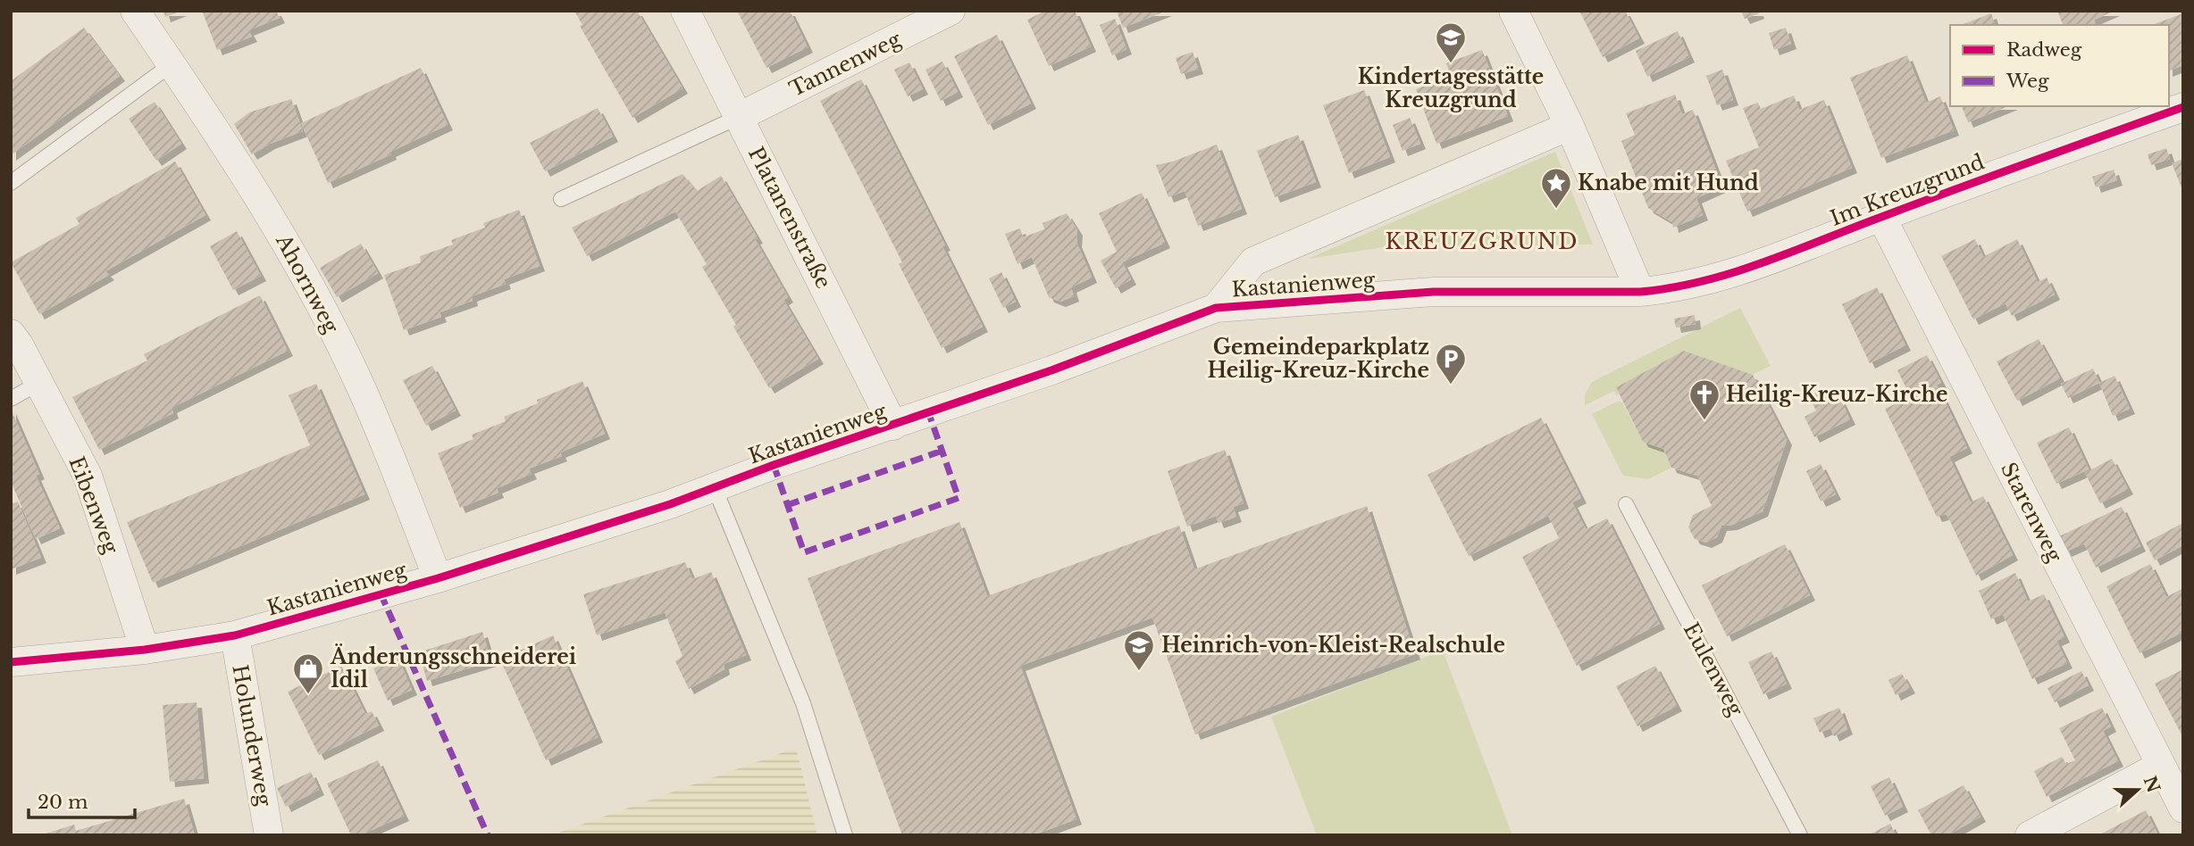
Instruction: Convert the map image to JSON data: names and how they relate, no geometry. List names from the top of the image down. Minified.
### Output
{"streets":{"street":["Tannenweg","Im Kreuzgrund","Platanenstraße","Ahornweg","Kastanienweg","Eibenweg","Starenweg","Holunderweg"],"lane":["Eulenweg"]},"crossings":[["Tannenweg","Platanenstraße"],["Im Kreuzgrund","Kastanienweg"],["Im Kreuzgrund","Starenweg"],["Platanenstraße","Kastanienweg"],["Ahornweg","Kastanienweg"],["Kastanienweg","Eibenweg"],["Kastanienweg","Holunderweg"]],"districts":["KREUZGRUND"],"places":{"school or university":["Kindertagesstätte Kreuzgrund","Heinrich-von-Kleist-Realschule"],"place":["Knabe mit Hund"],"parking":["Gemeindeparkplatz Heilig-Kreuz-Kirche"],"church":["Heilig-Kreuz-Kirche"],"shop":["Änderungsschneiderei Idil"]},"legend":["Radweg","Weg"],"scale_bar":"20 m","north":"right"}
